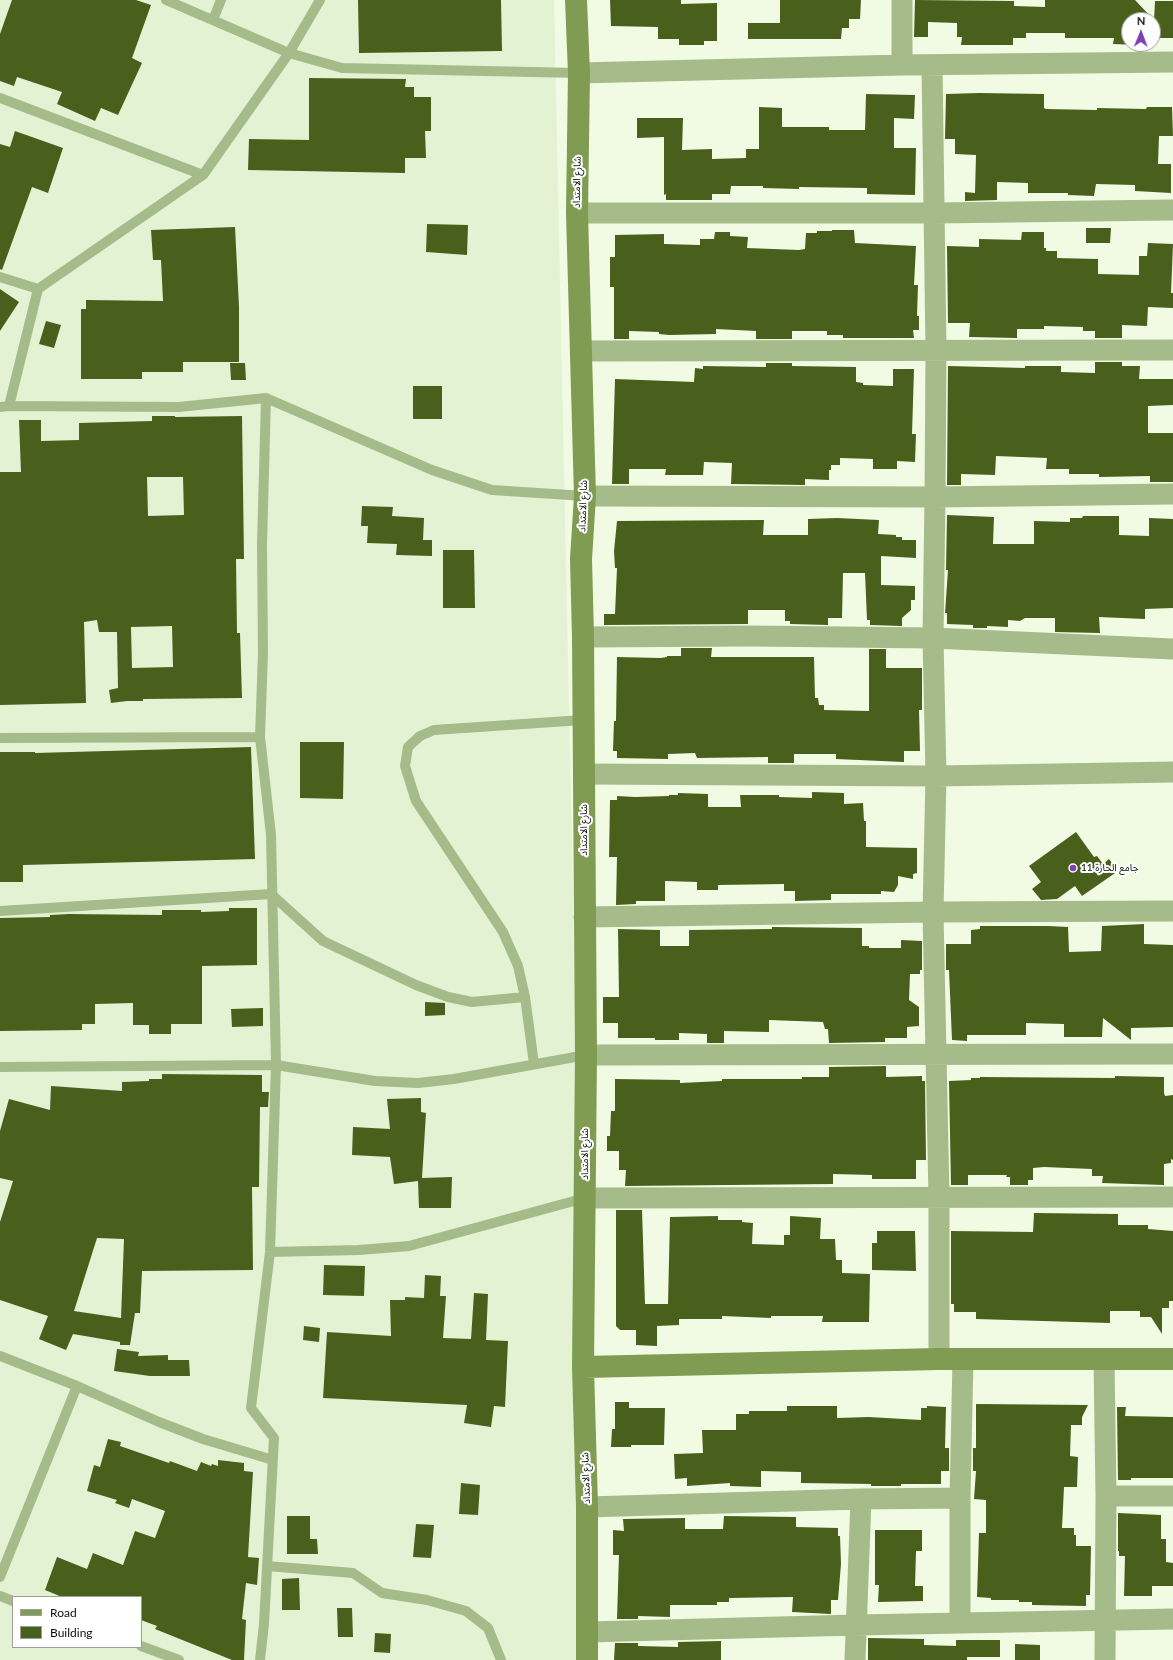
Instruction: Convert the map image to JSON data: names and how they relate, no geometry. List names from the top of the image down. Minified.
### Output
{"streets":{"street":["شارع الامتداد"]},"places":["جامع الحارة 11"],"legend":["Road","Building"],"north":"top"}
